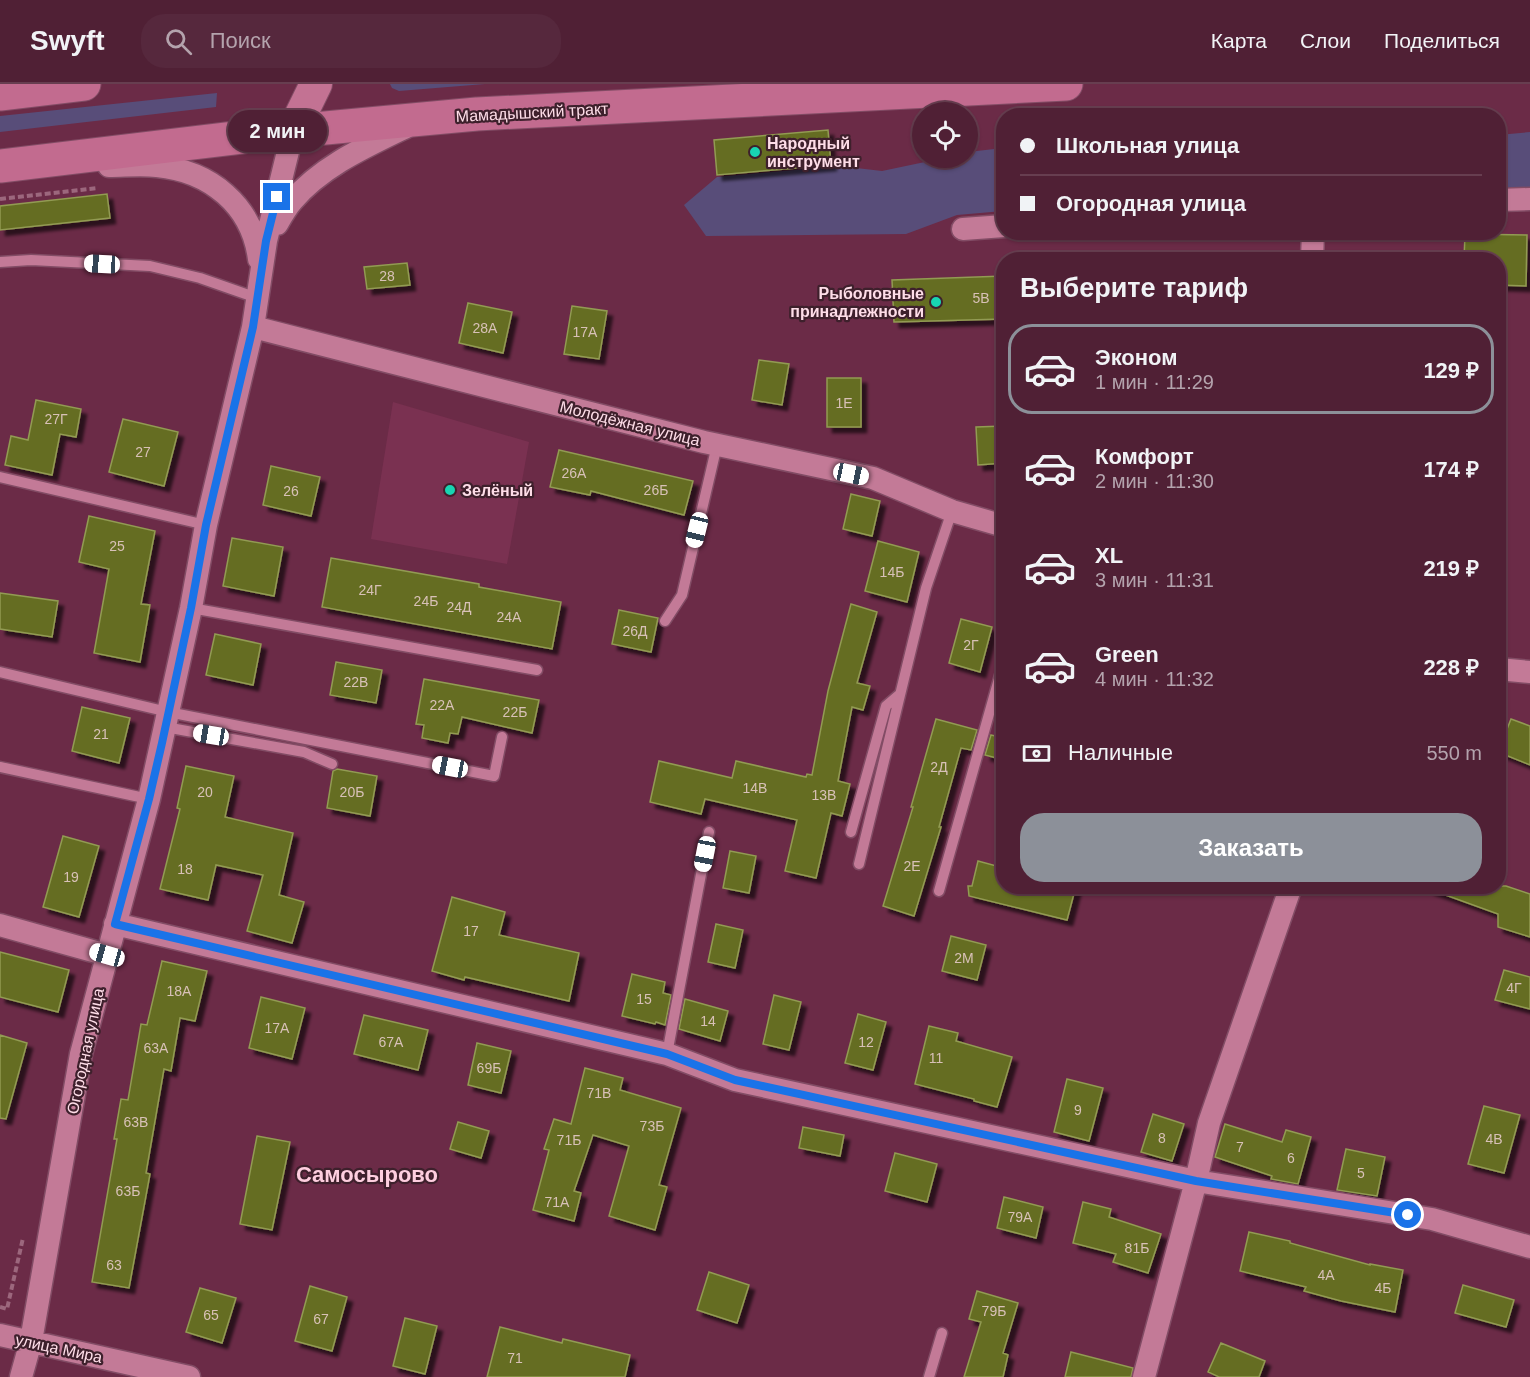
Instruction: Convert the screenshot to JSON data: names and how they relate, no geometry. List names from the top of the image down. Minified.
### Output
{"streets":{"main road":["Мамадышский тракт"],"street":["Молодёжная улица","Огородная улица","улица Мира"]},"crossings":[["Мамадышский тракт","Огородная улица"],["Молодёжная улица","Огородная улица"],["Огородная улица","улица Мира"]],"districts":["Самосырово"],"places":["Народный инструмент","Рыболовные принадлежности","Зелёный"],"house_numbers":["28","5В","28А","17А","1Е","27Г","27","26А","26Б","26","25","14Б","24Г","24Б","24Д","24А","26Д","2Г","22В","22А","22Б","21","2Д","14В","20","20Б","13В","2Е","18","19","17","2М","4Г","18А","15","14","17А","67А","12","63А","11","69Б","71В","9","63В","73Б","8","4В","71Б","7","6","5","63Б","71А","79А","81Б","63","4А","4Б","79Б","65","67","71"],"page":{"header":"Swyft","search":"Поиск","nav":["Карта","Слои","Поделиться"],"banner":["Школьная улица","Огородная улица"],"bubble":"2 мин","heading":"Выберите тариф","list":[{"name":"Эконом","note":"1 мин · 11:29","value":"129 ₽"},{"name":"Комфорт","note":"2 мин · 11:30","value":"174 ₽"},{"name":"XL","note":"3 мин · 11:31","value":"219 ₽"},{"name":"Green","note":"4 мин · 11:32","value":"228 ₽"}],"pay":["Наличные","550 m"],"buttons":"Заказать"}}
